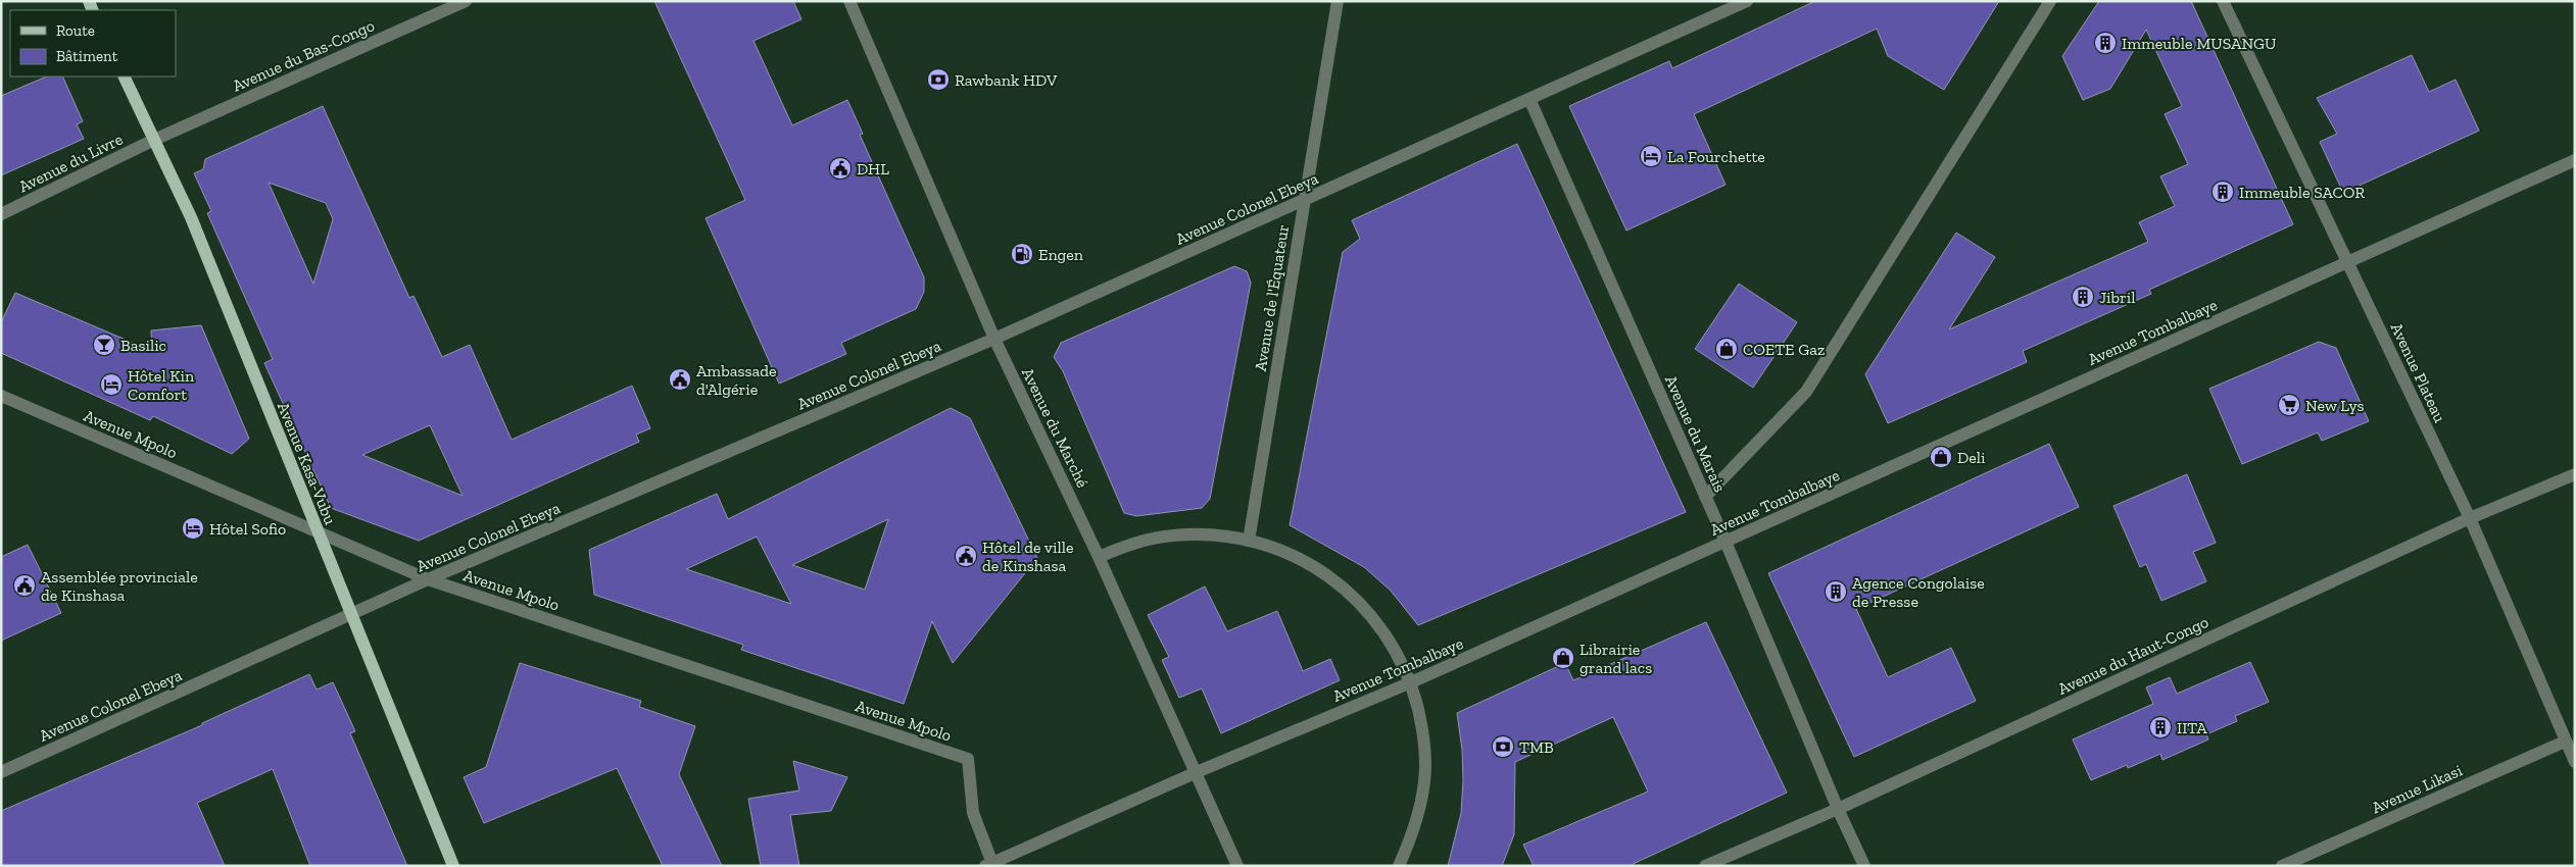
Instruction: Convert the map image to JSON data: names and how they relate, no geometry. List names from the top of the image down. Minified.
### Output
{"streets":{"main road":["Avenue Kasa-Vubu"],"street":["Avenue du Bas-Congo","Avenue du Livre","Avenue Colonel Ebeya","Avenue de l'Équateur","Avenue Tombalbaye","Avenue Plateau","Avenue du Marché","Avenue Mpolo","Avenue du Marais","Avenue du Haut-Congo","Avenue Likasi"]},"crossings":[["Avenue du Bas-Congo","Avenue du Livre"],["Avenue du Bas-Congo","Avenue Kasa-Vubu"],["Avenue du Livre","Avenue Kasa-Vubu"],["Avenue Colonel Ebeya","Avenue de l'Équateur"],["Avenue Colonel Ebeya","Avenue du Marché"],["Avenue Colonel Ebeya","Avenue Mpolo"],["Avenue Colonel Ebeya","Avenue du Marais"],["Avenue Colonel Ebeya","Avenue Kasa-Vubu"],["Avenue Tombalbaye","Avenue Plateau"],["Avenue Tombalbaye","Avenue du Marché"],["Avenue Tombalbaye","Avenue Mpolo"],["Avenue Tombalbaye","Avenue du Marais"],["Avenue Plateau","Avenue du Haut-Congo"],["Avenue Plateau","Avenue Likasi"],["Avenue Mpolo","Avenue Kasa-Vubu"],["Avenue du Marais","Avenue du Haut-Congo"]],"places":{"building":["Immeuble MUSANGU","Immeuble SACOR","Jibril","Agence Congolaise de Presse","IITA"],"bank":["Rawbank HDV","TMB"],"hotel":["La Fourchette","Hôtel Kin Comfort","Hôtel Sofio"],"public building":["DHL","Ambassade d'Algérie","Hôtel de ville de Kinshasa","Assemblée provinciale de Kinshasa"],"fuel station":["Engen"],"bar":["Basilic"],"shop":["COETE Gaz","Deli","Librairie grand lacs"],"supermarket":["New Lys"]},"legend":["Route","Bâtiment"]}
